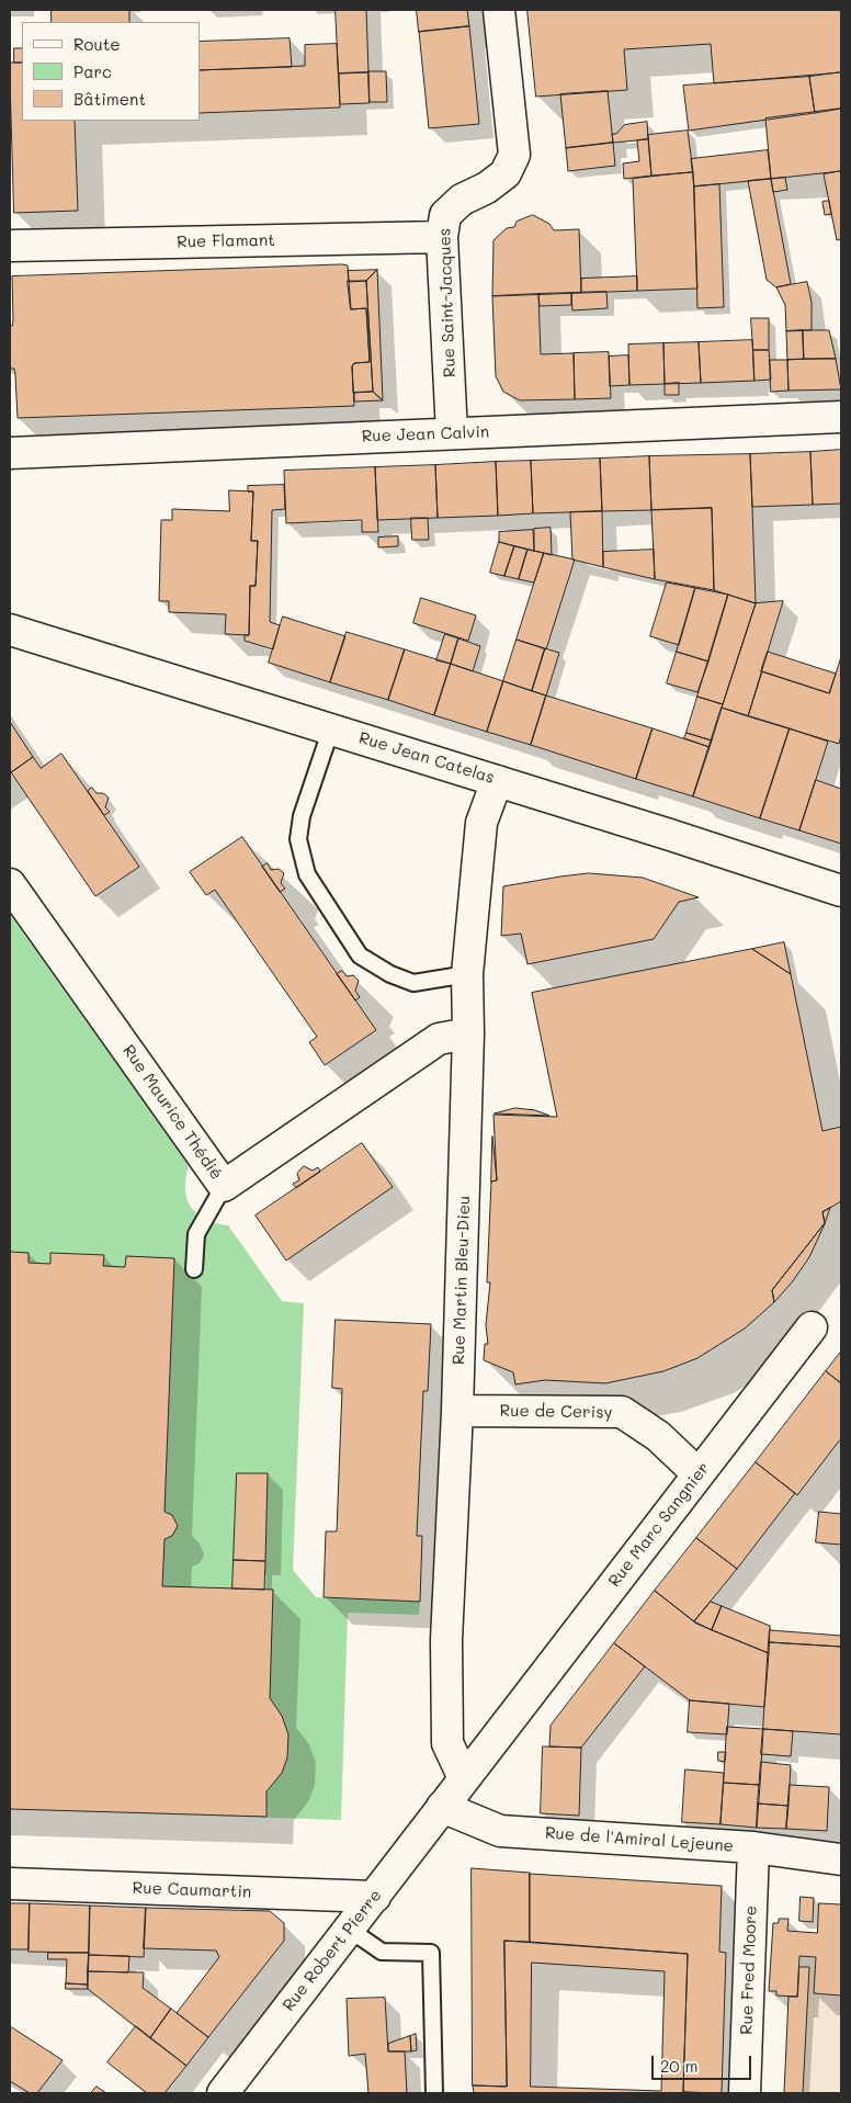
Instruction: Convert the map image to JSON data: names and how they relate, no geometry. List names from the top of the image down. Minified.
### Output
{"streets":{"street":["Rue Flamant","Rue Saint-Jacques","Rue Jean Calvin","Rue Jean Catelas","Rue Maurice Thédié","Rue Martin Bleu-Dieu","Rue de Cerisy","Rue Marc Sangnier","Rue de l'Amiral Lejeune","Rue Caumartin","Rue Robert Pierre","Rue Fred Moore"]},"crossings":[["Rue Flamant","Rue Saint-Jacques"],["Rue Saint-Jacques","Rue Jean Calvin"],["Rue Jean Catelas","Rue Martin Bleu-Dieu"],["Rue Maurice Thédié","Rue Martin Bleu-Dieu"],["Rue Martin Bleu-Dieu","Rue de Cerisy"],["Rue Martin Bleu-Dieu","Rue Marc Sangnier"],["Rue Martin Bleu-Dieu","Rue Robert Pierre"],["Rue de Cerisy","Rue Marc Sangnier"],["Rue Marc Sangnier","Rue Robert Pierre"],["Rue de l'Amiral Lejeune","Rue Robert Pierre"],["Rue de l'Amiral Lejeune","Rue Fred Moore"],["Rue Caumartin","Rue Robert Pierre"]],"legend":["Route","Parc","Bâtiment"],"scale_bar":"20 m"}
